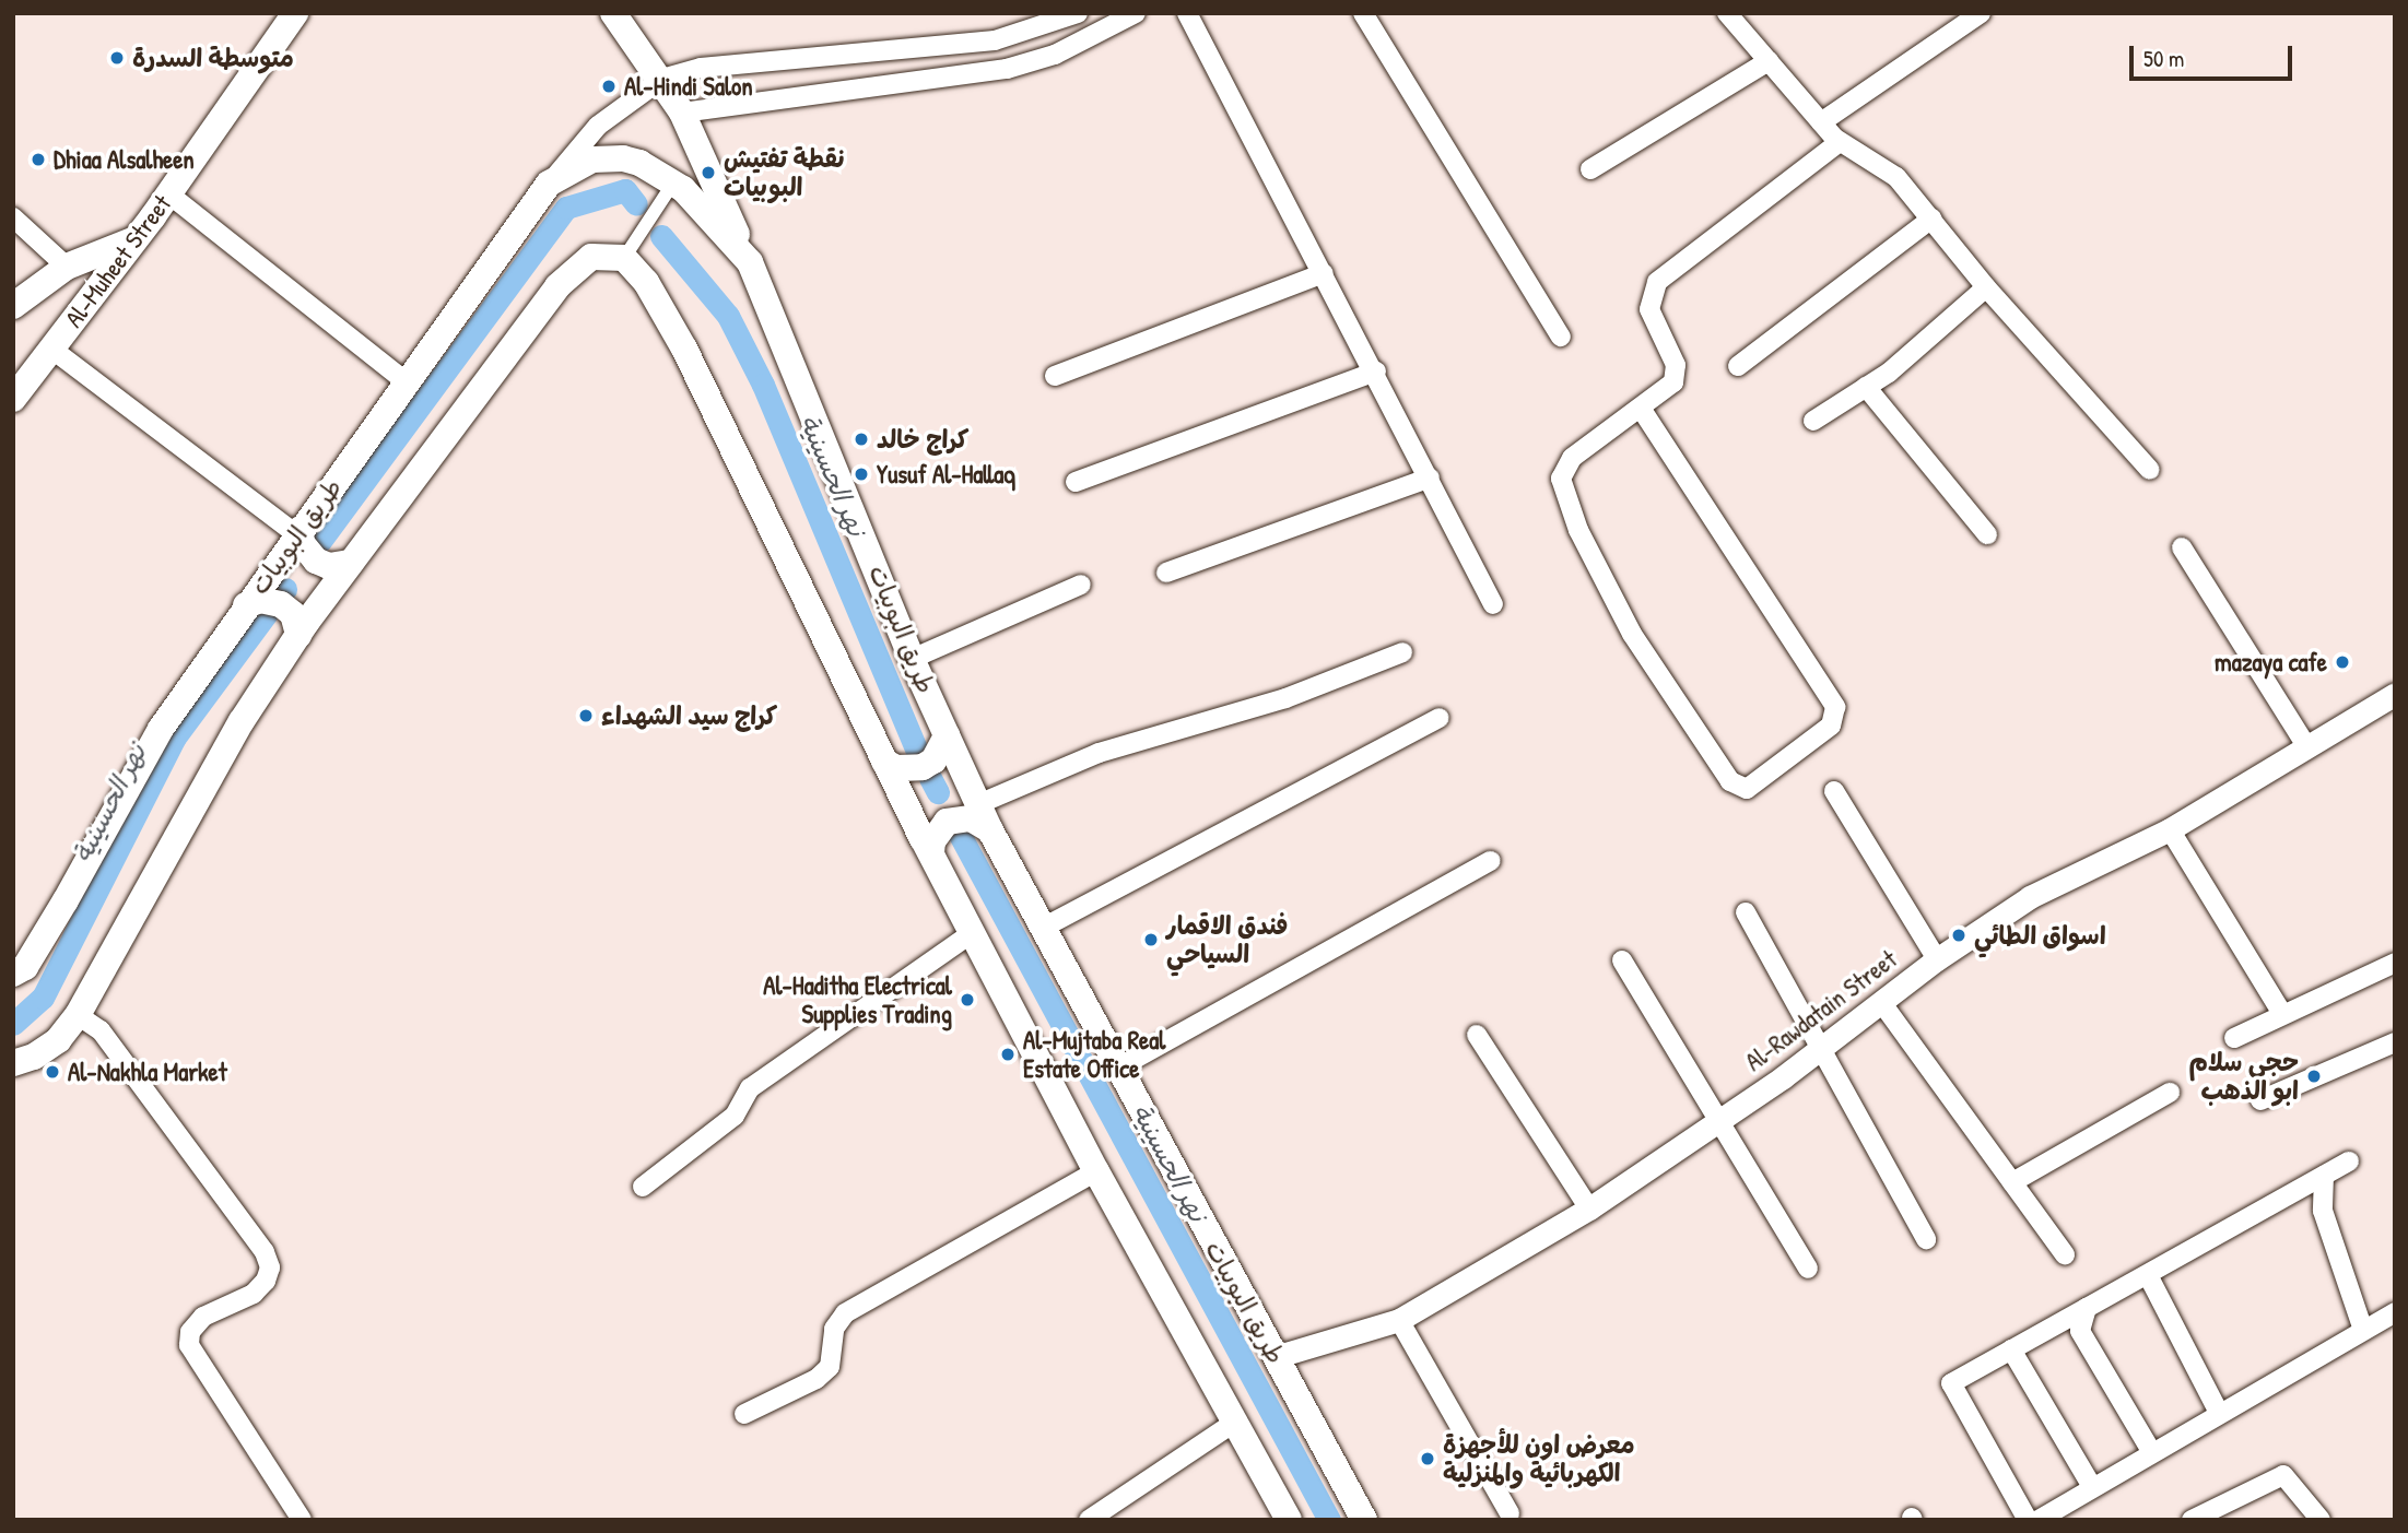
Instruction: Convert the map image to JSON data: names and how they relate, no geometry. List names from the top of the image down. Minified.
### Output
{"streets":{"main road":["Al-Muheet Street","طريق البوبيات"],"street":["Al-Rawdatain Street"]},"crossings":[["طريق البوبيات","Al-Rawdatain Street"]],"water":["نهر الحسينية"],"places":["متوسطة السدرة","Al-Hindi Salon","Dhiaa Alsalheen","نقطة تفتيش البوبيات","كراج خالد","Yusuf Al-Hallaq","mazaya cafe","كراج سيد الشهداء","اسواق الطائي","فندق الاقمار السياحي","Al-Haditha Electrical Supplies Trading","Al-Mujtaba Real Estate Office","Al-Nakhla Market","حجي سلام ابو الذهب","معرض اون للأجهزة الكهربائية والمنزلية"],"scale_bar":"50 m"}
